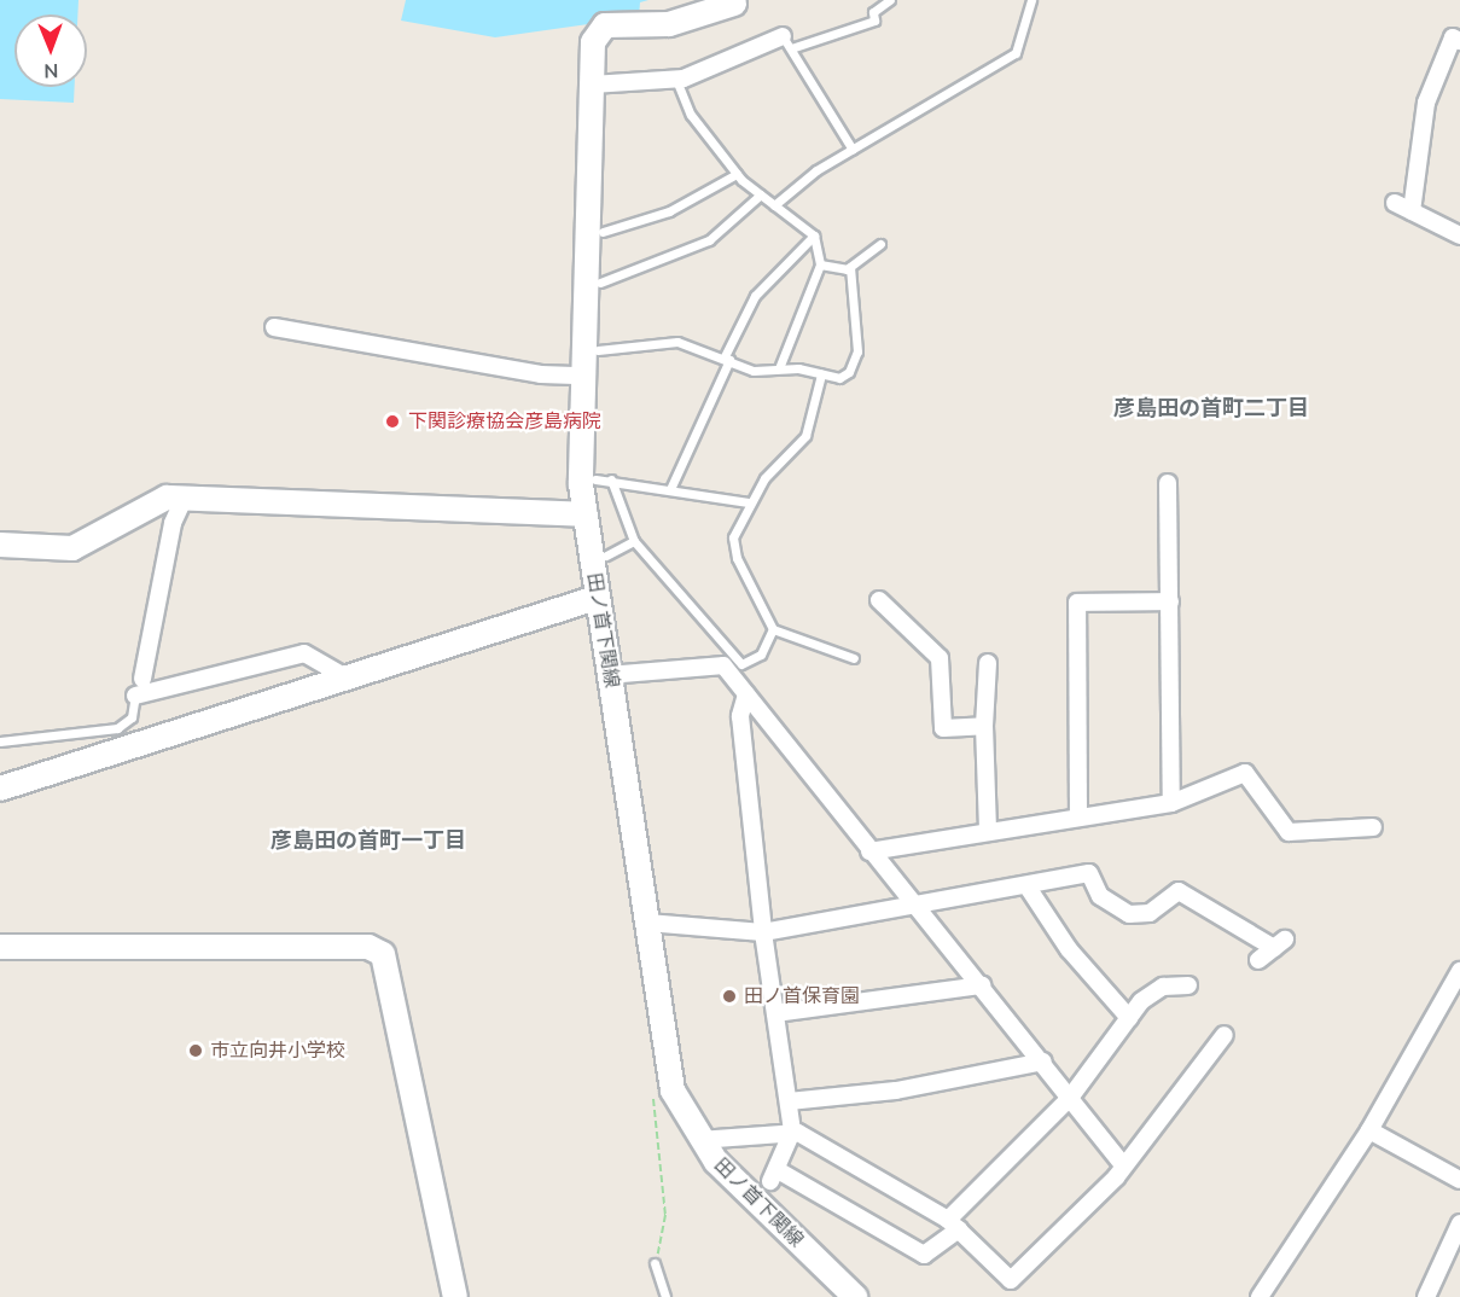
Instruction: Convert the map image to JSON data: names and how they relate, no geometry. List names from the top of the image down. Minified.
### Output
{"streets":{"street":["田ノ首下関線"]},"districts":["彦島田の首町二丁目","彦島田の首町一丁目"],"places":["下関診療協会彦島病院","田ノ首保育園","市立向井小学校"],"north":"bottom"}
